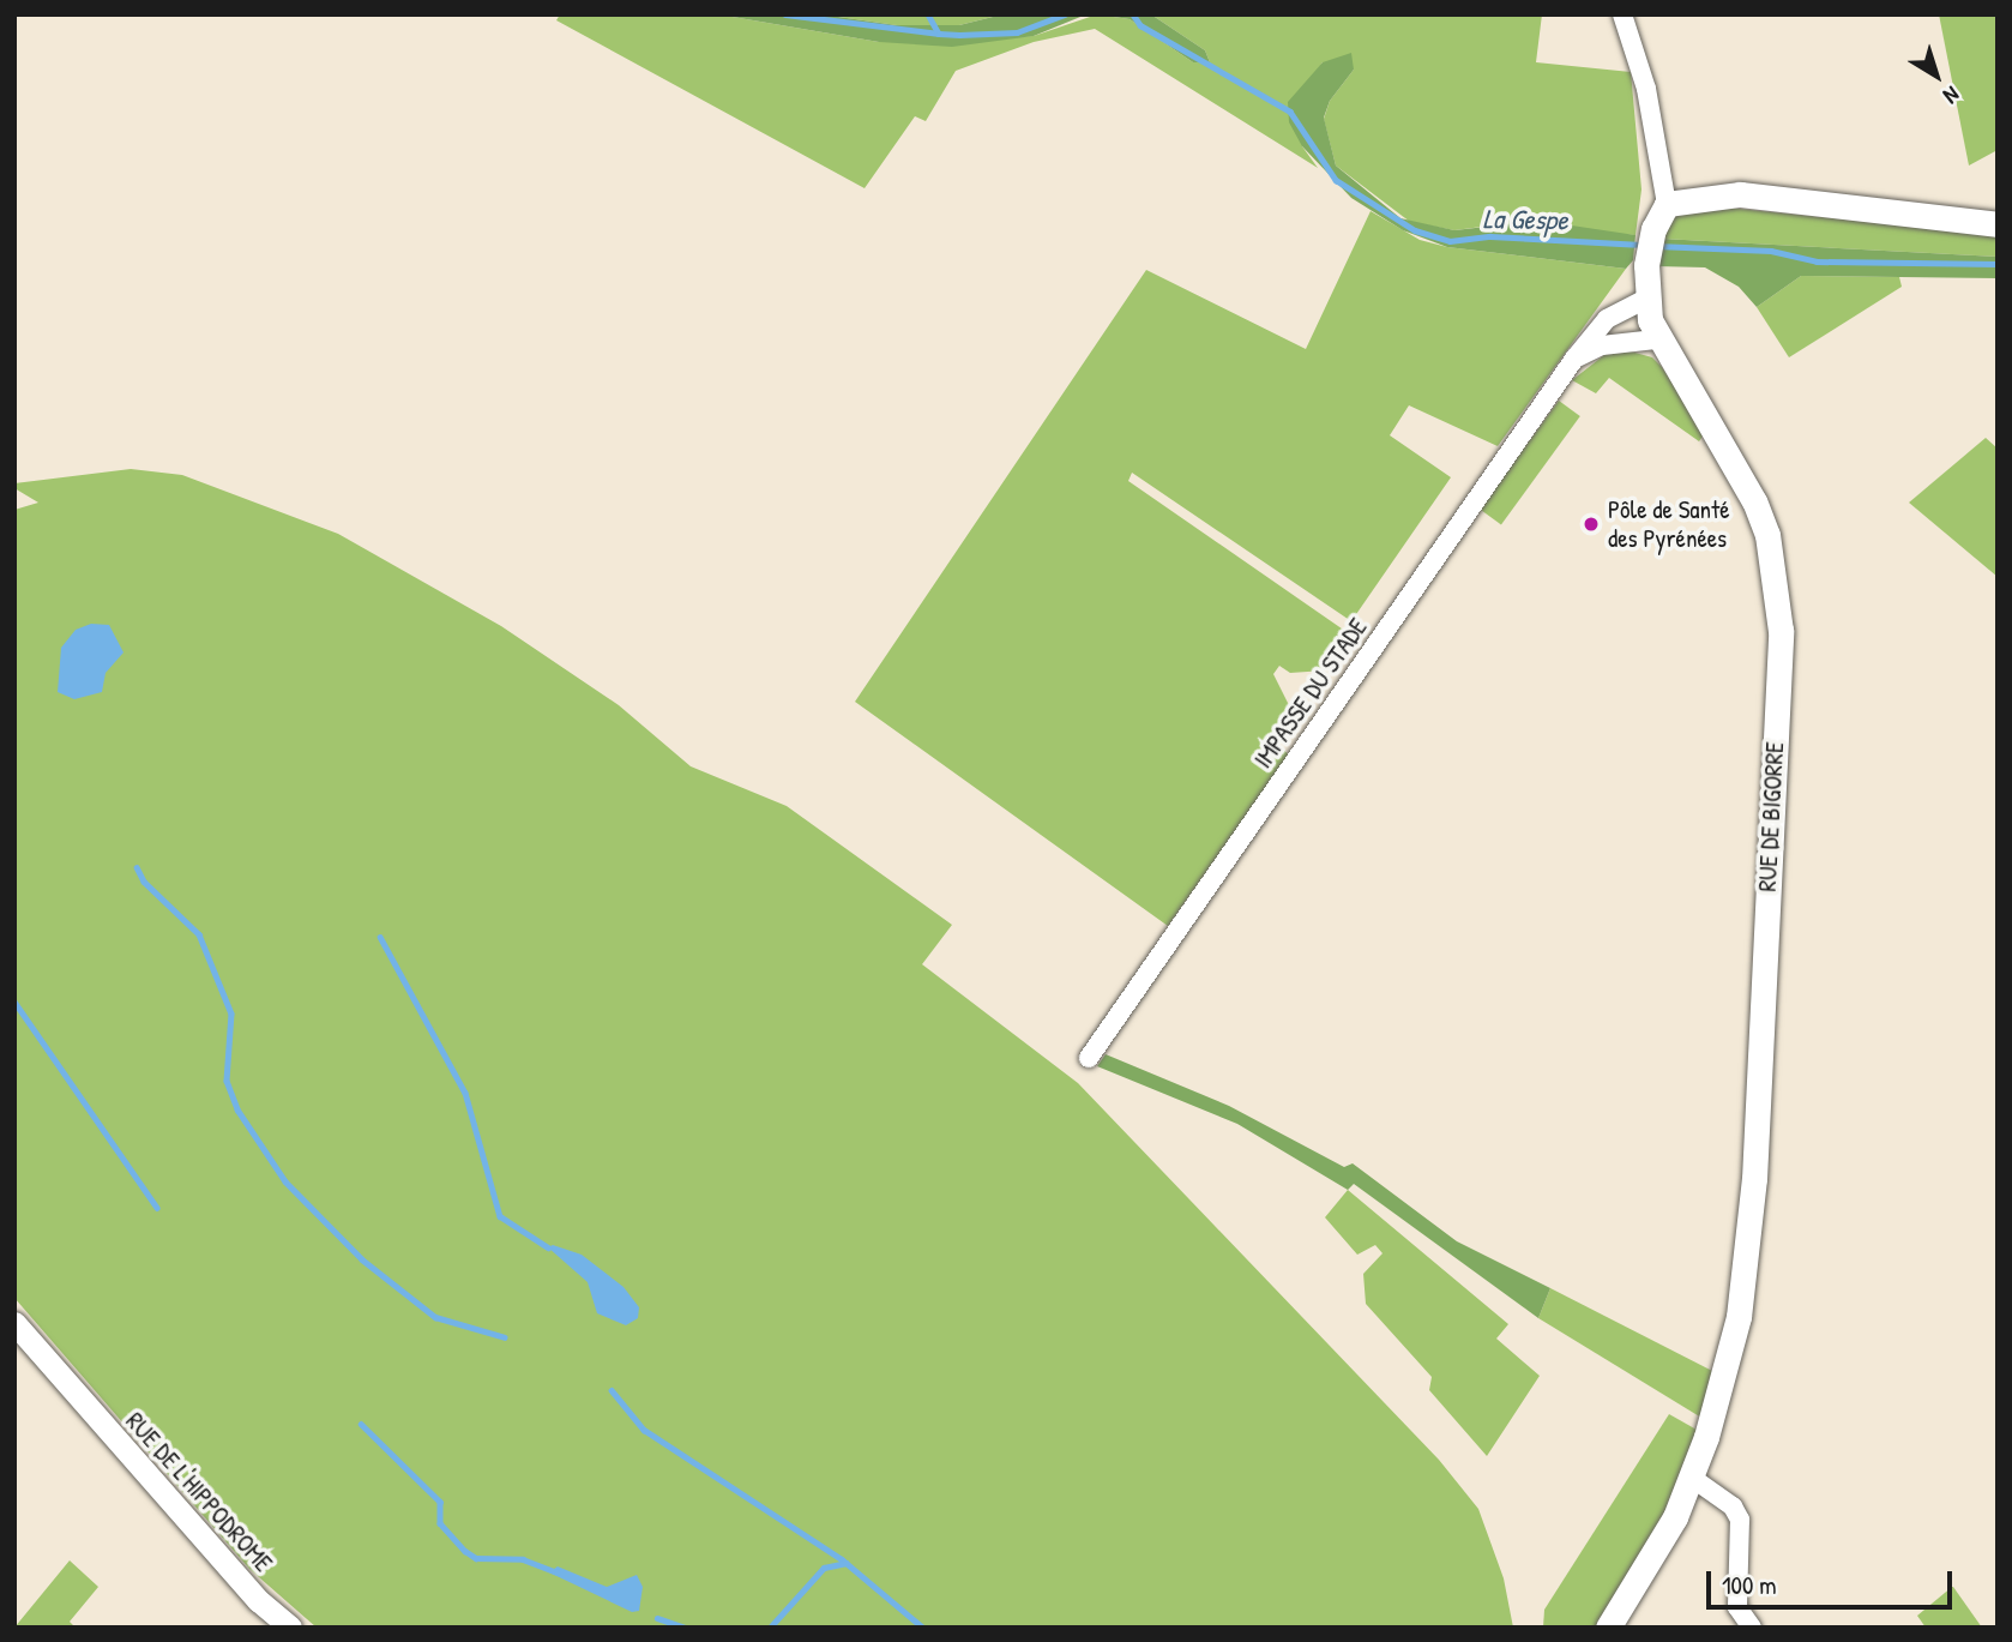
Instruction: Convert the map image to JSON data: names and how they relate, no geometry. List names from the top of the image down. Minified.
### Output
{"streets":{"main road":["RUE DE BIGORRE"],"street":["IMPASSE DU STADE","RUE DE L'HIPPODROME"]},"crossings":[["IMPASSE DU STADE","RUE DE BIGORRE"]],"water":["La Gespe"],"places":["Pôle de Santé des Pyrénées"],"scale_bar":"100 m","north":"bottom right"}
